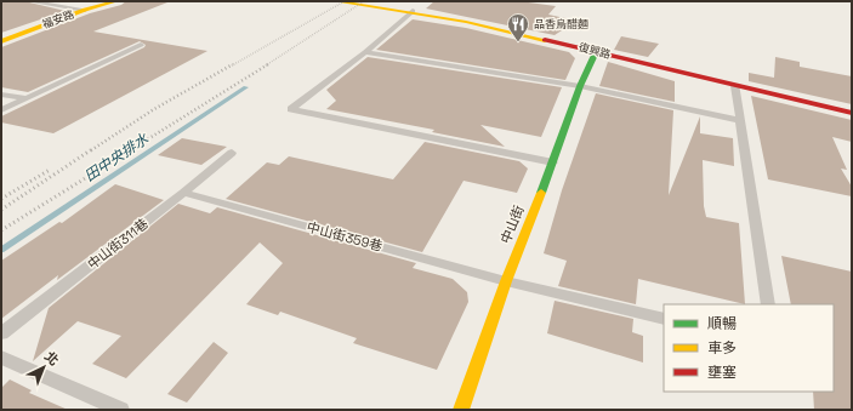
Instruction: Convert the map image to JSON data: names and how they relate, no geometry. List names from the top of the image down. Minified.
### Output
{"streets":{"street":["福安路","復興路","中山街"],"lane":["中山街359巷","中山街311巷"]},"crossings":[["復興路","中山街"],["中山街","中山街359巷"],["中山街359巷","中山街311巷"]],"water":["田中央排水"],"places":{"restaurant":["品香烏醋麵"]},"legend":["順暢","車多","壅塞"],"north":"top right"}
